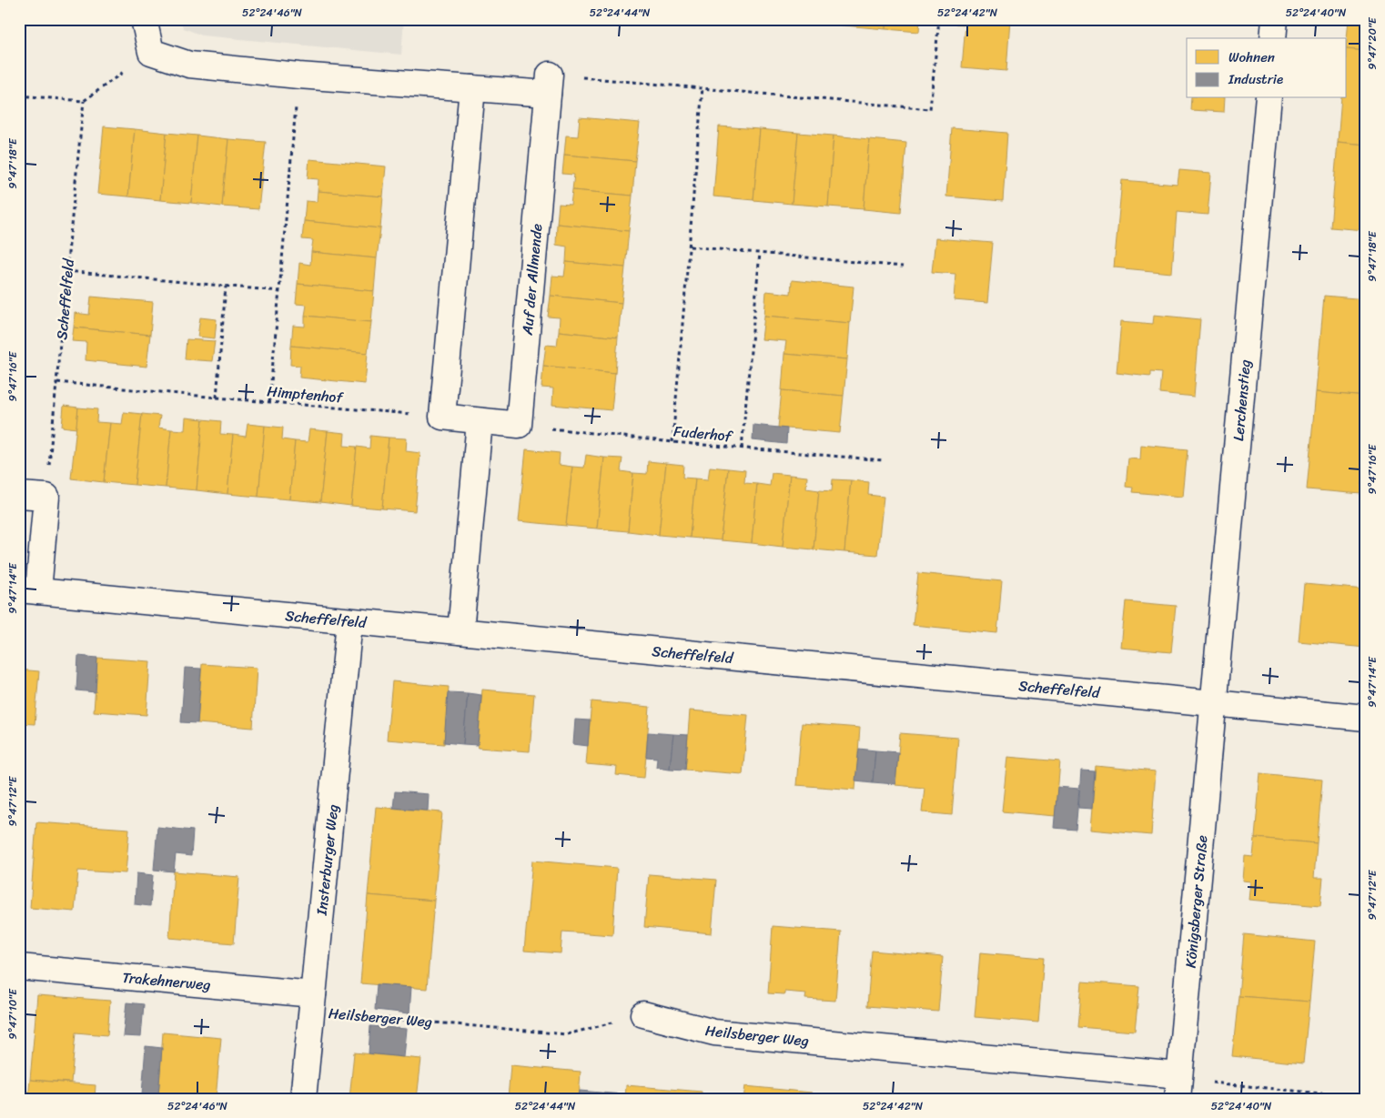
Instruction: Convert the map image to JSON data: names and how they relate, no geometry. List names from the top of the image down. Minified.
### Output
{"streets":{"street":["Auf der Allmende","Scheffelfeld","Lerchenstieg","Insterburger Weg","Königsberger Straße","Trakehnerweg","Heilsberger Weg"],"path":["Himptenhof","Fuderhof"]},"crossings":[["Auf der Allmende","Fuderhof"],["Scheffelfeld","Himptenhof"],["Scheffelfeld","Lerchenstieg"],["Scheffelfeld","Insterburger Weg"],["Scheffelfeld","Königsberger Straße"],["Lerchenstieg","Königsberger Straße"],["Insterburger Weg","Trakehnerweg"],["Insterburger Weg","Heilsberger Weg"],["Königsberger Straße","Heilsberger Weg"],["Trakehnerweg","Heilsberger Weg"]],"legend":["Wohnen","Industrie"],"coordinates":["52°24'46\"N","52°24'44\"N","52°24'42\"N","52°24'40\"N","9°47'20\"E","9°47'18\"E","9°47'16\"E","9°47'14\"E","9°47'12\"E","9°47'10\"E"]}
